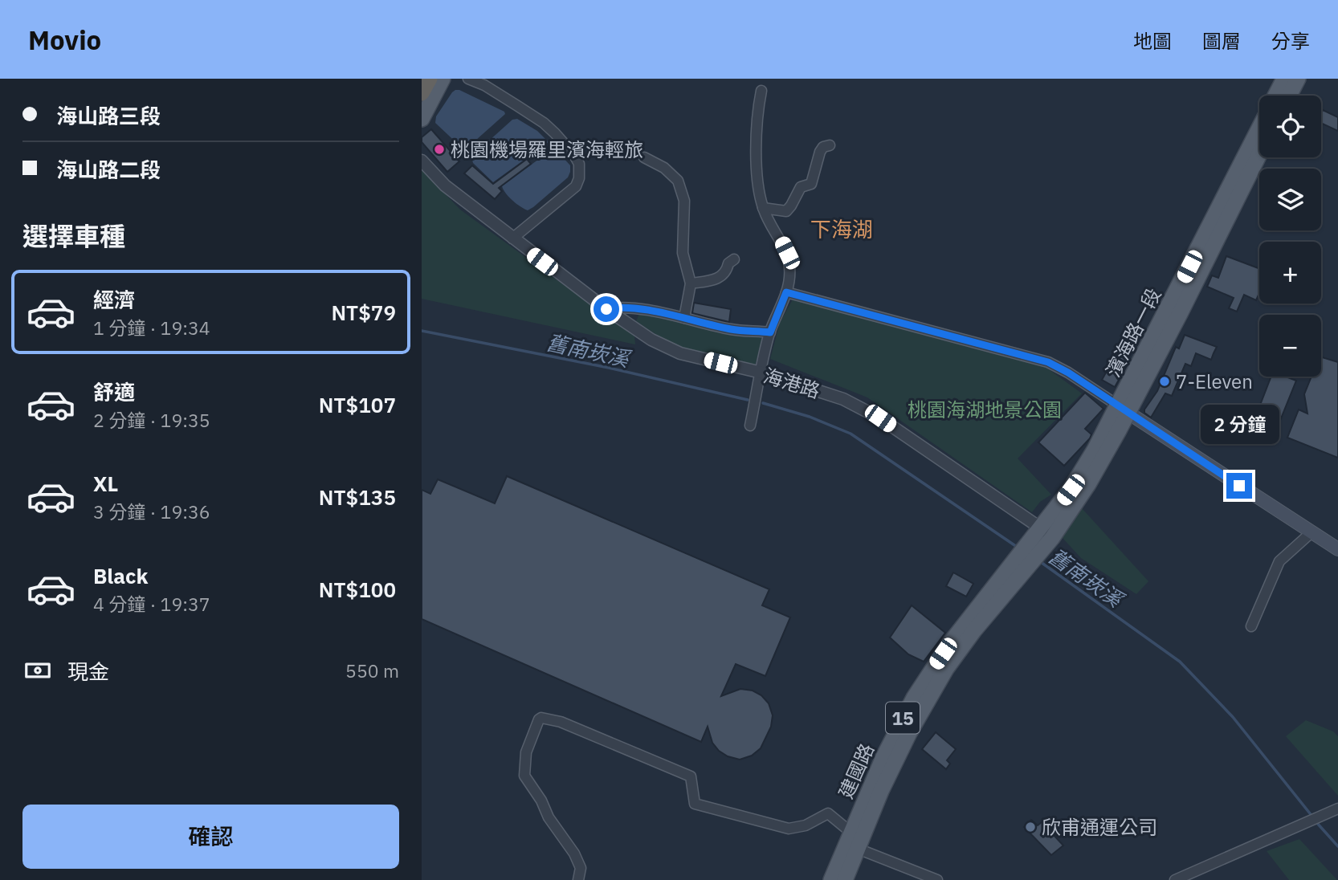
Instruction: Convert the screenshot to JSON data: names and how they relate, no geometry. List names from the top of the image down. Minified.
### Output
{"streets":{"main road":["濱海路一段","15","建國路"],"street":["海港路"]},"crossings":[["濱海路一段","海港路"],["濱海路一段","15"],["海港路","15"],["15","建國路"]],"districts":["下海湖"],"water":["舊南崁溪"],"parks":["桃園海湖地景公園"],"places":["桃園機場羅里濱海輕旅","7-Eleven","欣甫通運公司"],"page":{"header":"Movio","nav":["地圖","圖層","分享"],"banner":["海山路三段","海山路二段"],"map_buttons":["+","−"],"heading":"選擇車種","list":[{"name":"經濟","note":"1 分鐘 · 19:34","value":"NT$79"},{"name":"舒適","note":"2 分鐘 · 19:35","value":"NT$107"},{"name":"XL","note":"3 分鐘 · 19:36","value":"NT$135"},{"name":"Black","note":"4 分鐘 · 19:37","value":"NT$100"}],"bubble":"2 分鐘","pay":["現金","550 m"],"buttons":"確認"}}
